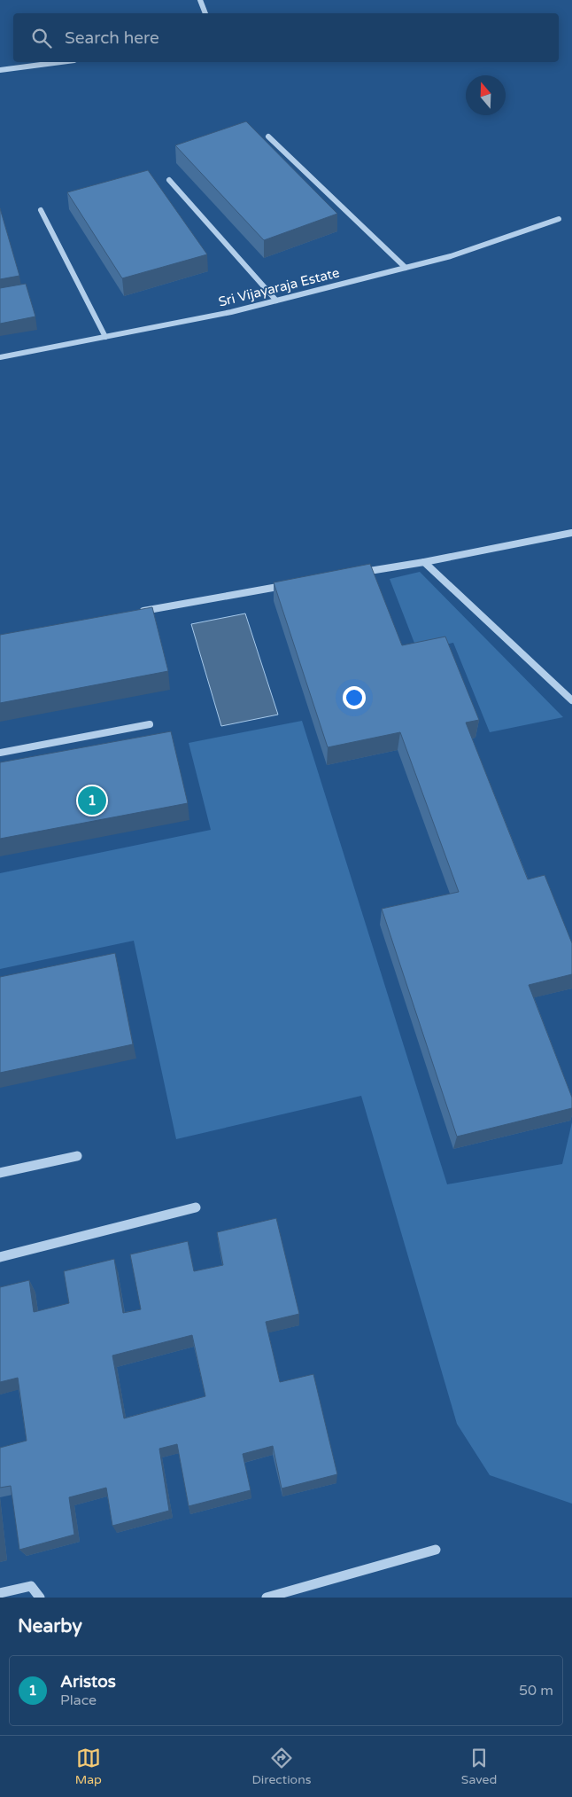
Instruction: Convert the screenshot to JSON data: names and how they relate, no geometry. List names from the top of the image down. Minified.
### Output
{"streets":{"street":["Sri Vijayaraja Estate"]},"north":"top","page":{"search":"Search here","pins":"1","heading":"Nearby","list":[{"mark":"1","name":"Aristos","note":"Place","value":"50 m"}],"nav":["Map","Directions","Saved"]}}
